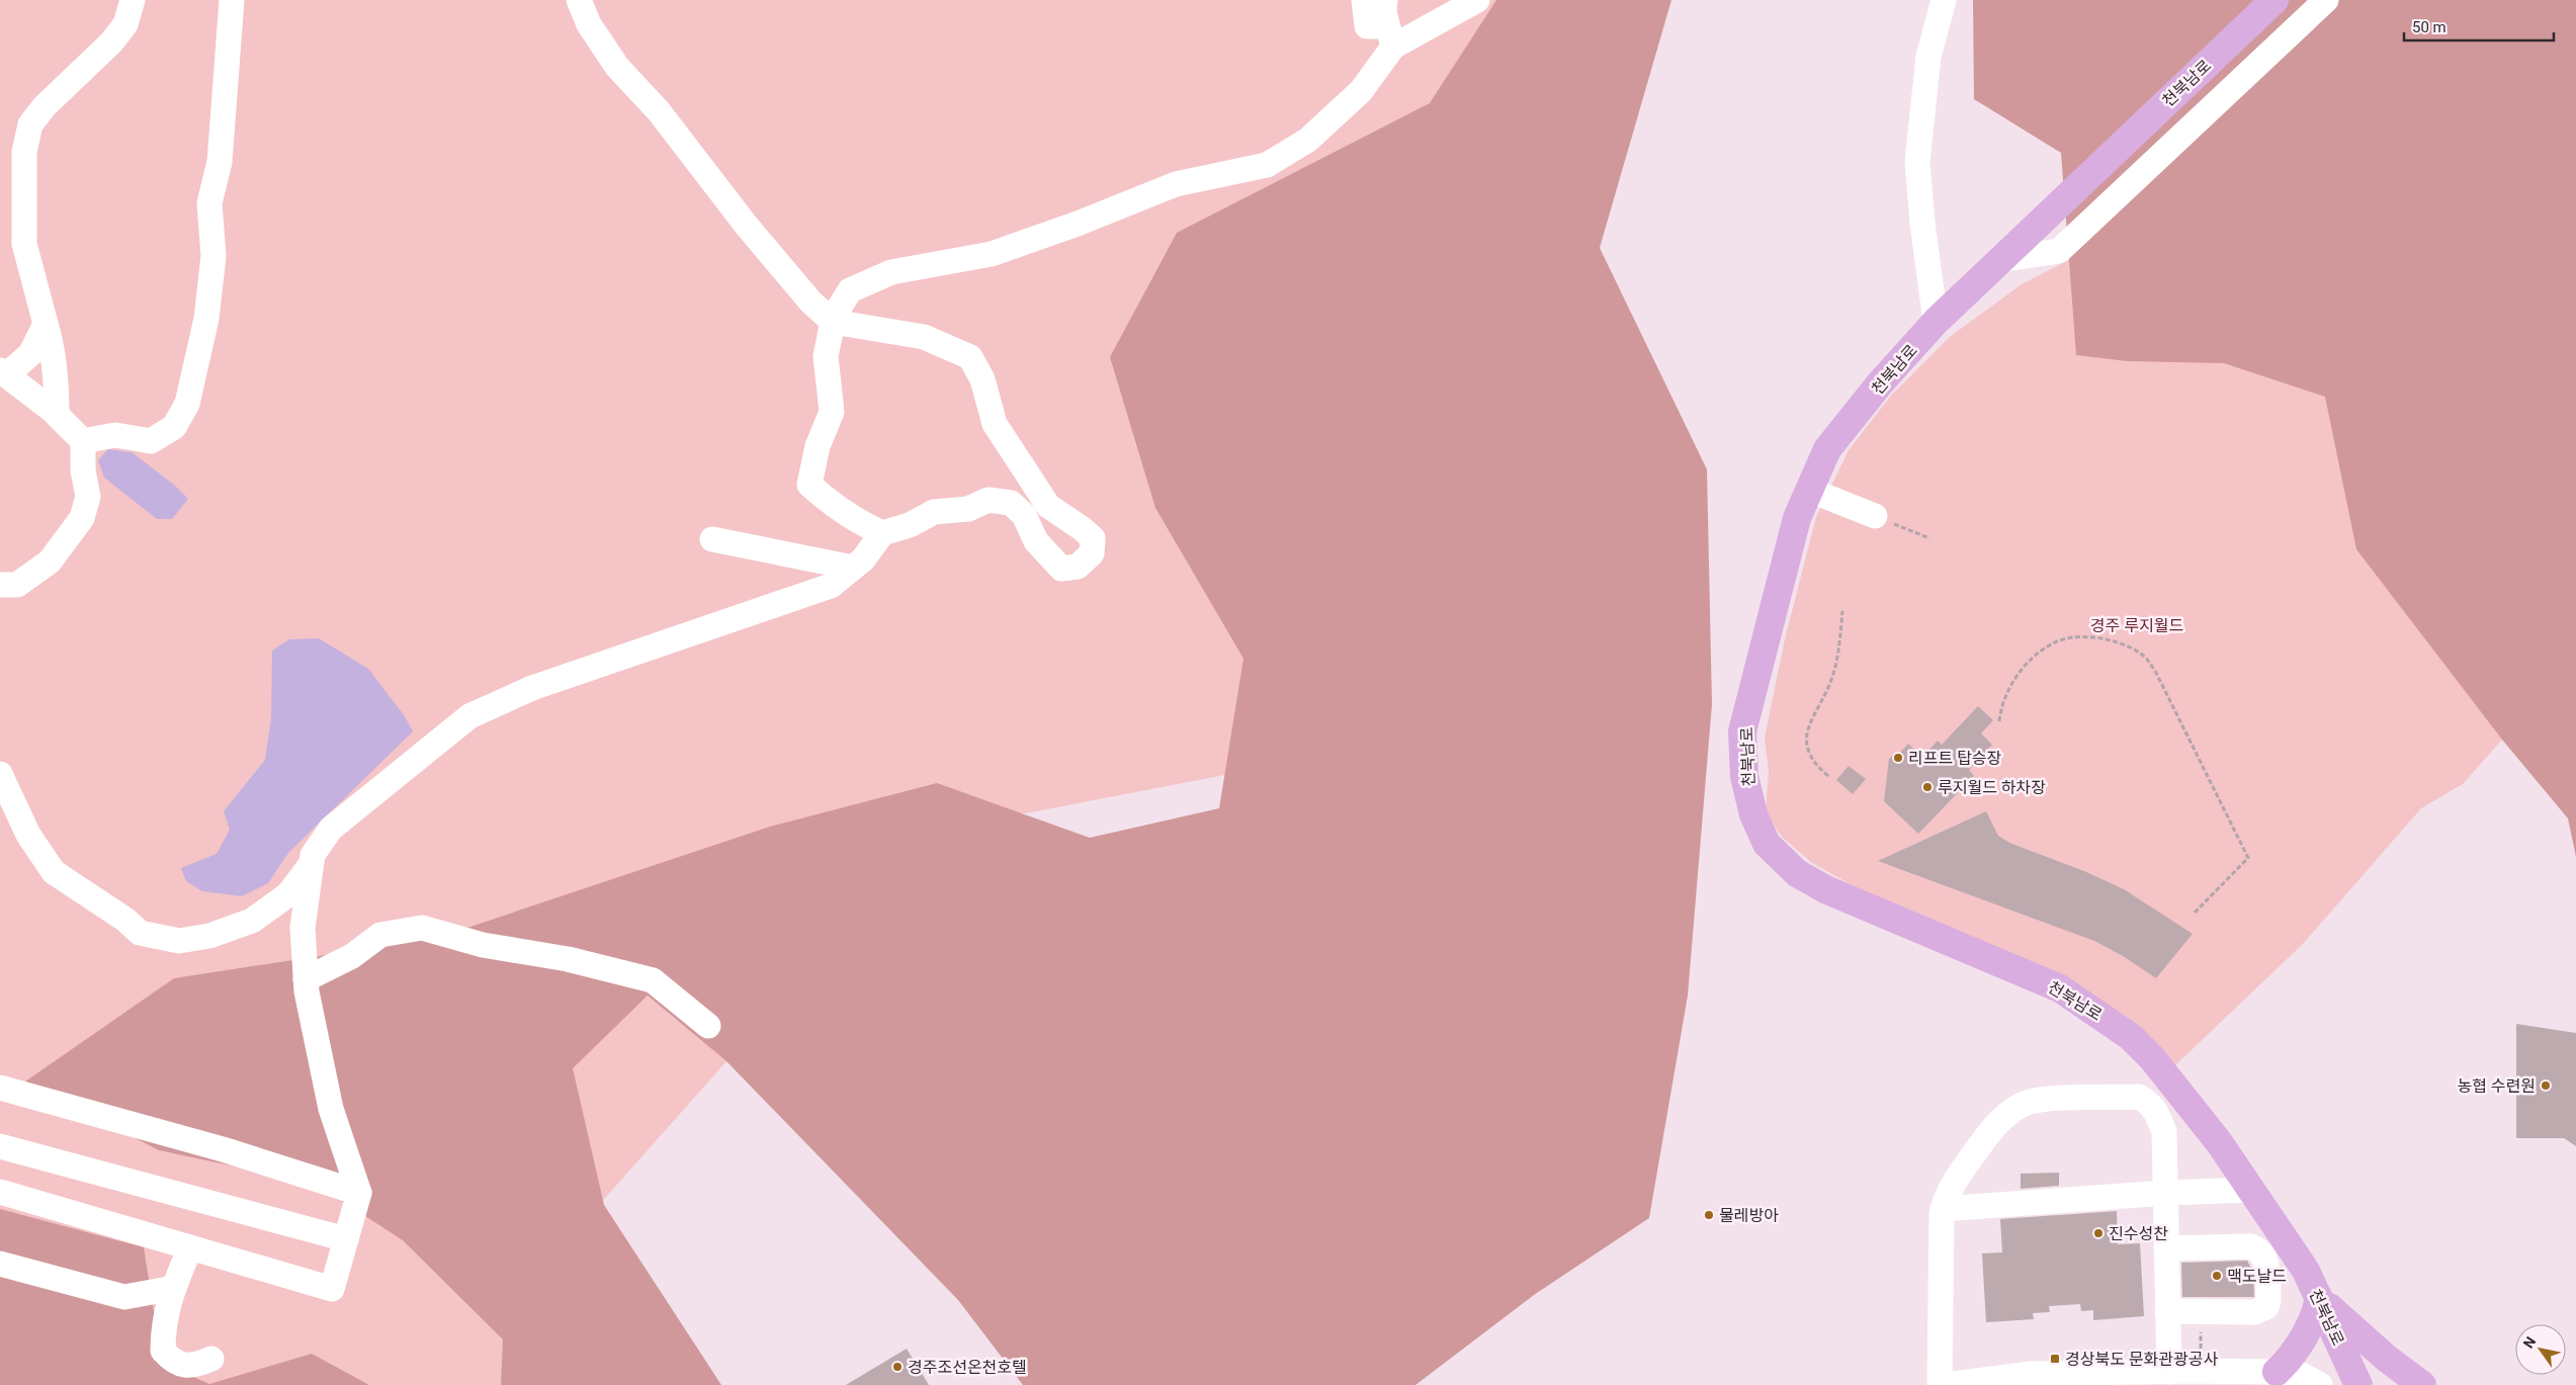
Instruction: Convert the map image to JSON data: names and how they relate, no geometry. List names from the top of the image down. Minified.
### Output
{"streets":{"main road":["천북남로"]},"parks":["경주 루지월드"],"places":{"other":["리프트 탑승장","루지월드 하차장","농협 수련원","물레방아","진수성찬","맥도날드","경주조선온천호텔"],"transit":["경상북도 문화관광공사"]},"scale_bar":"50 m","north":"top left"}
